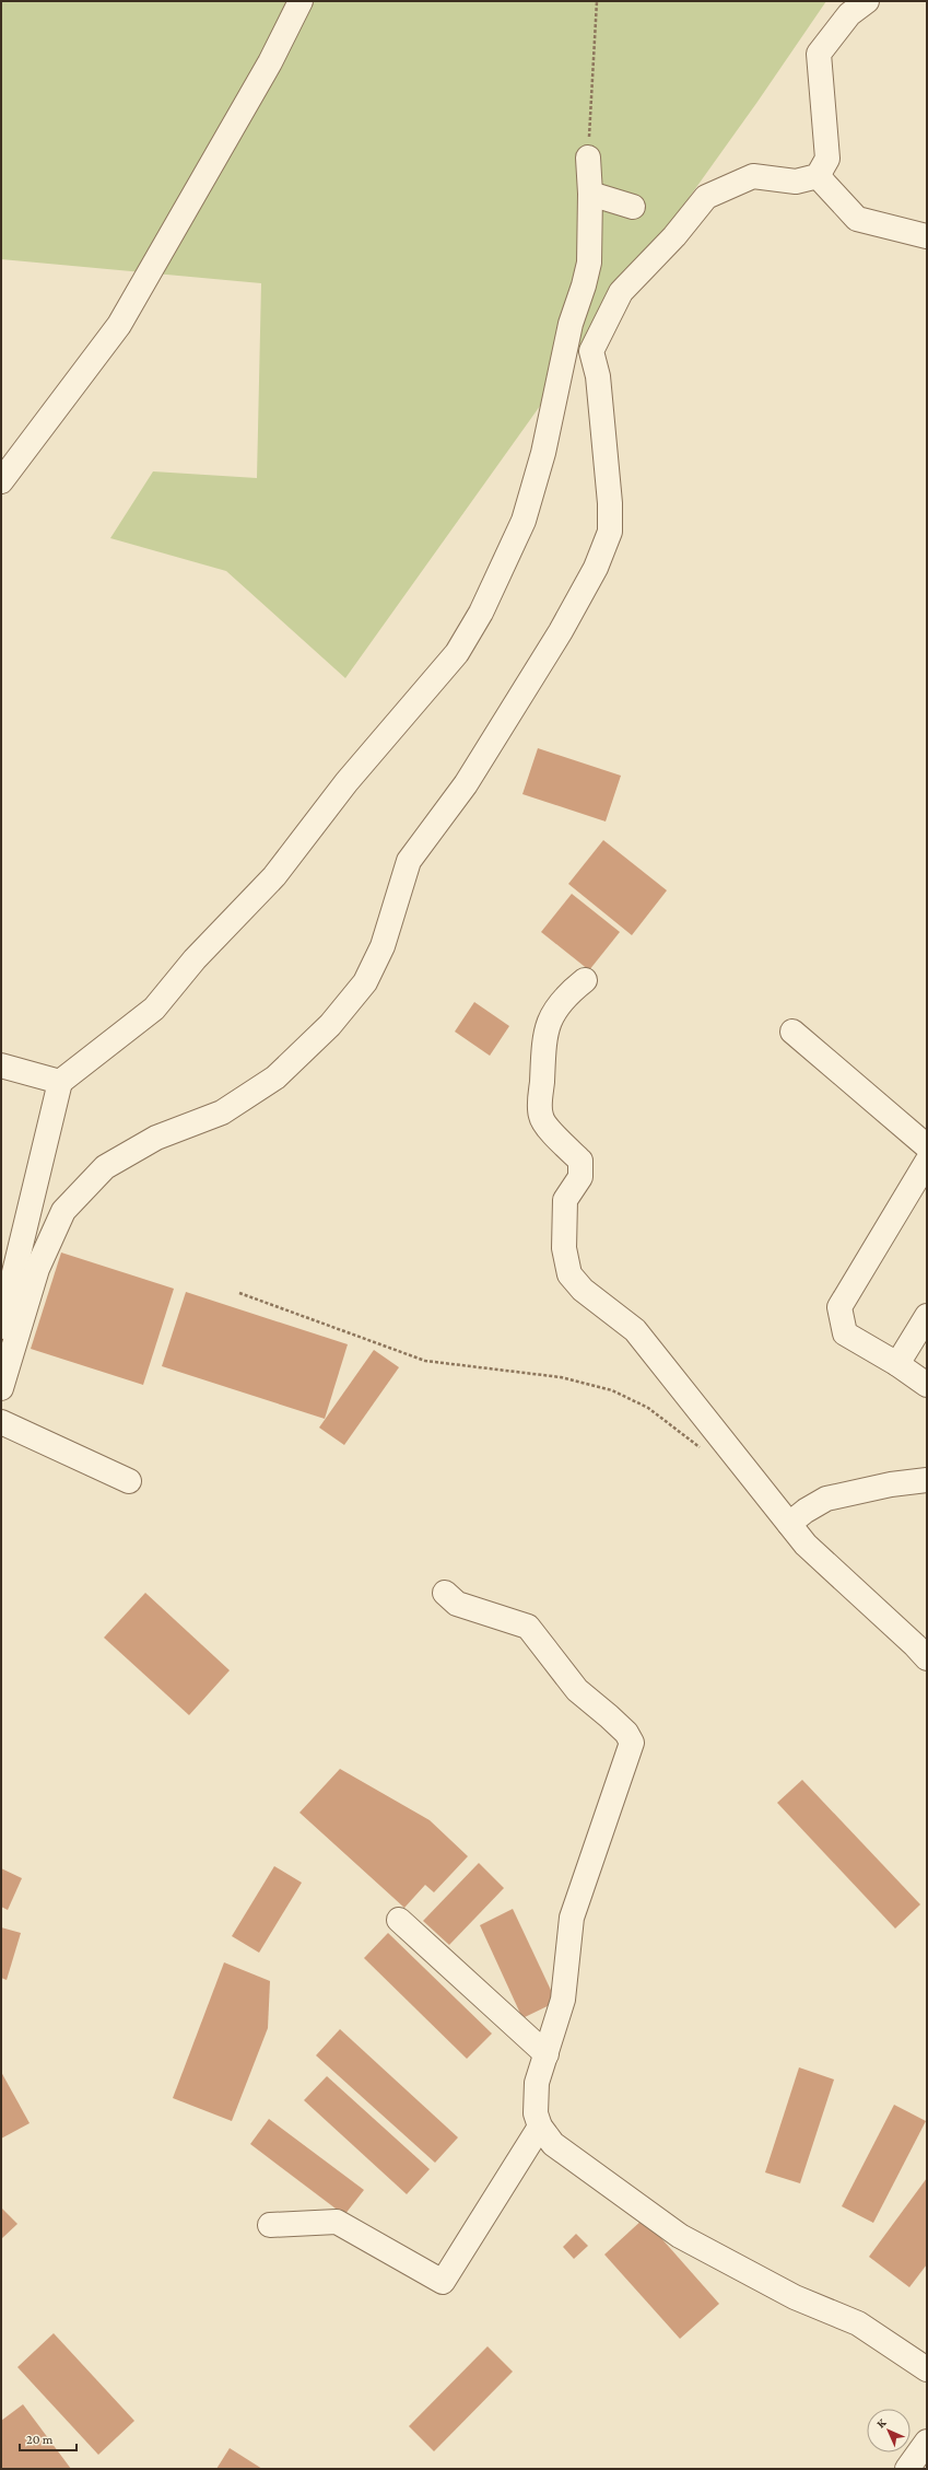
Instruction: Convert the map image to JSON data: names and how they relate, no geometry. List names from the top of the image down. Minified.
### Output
{"scale_bar":"20 m","north":"top left"}
